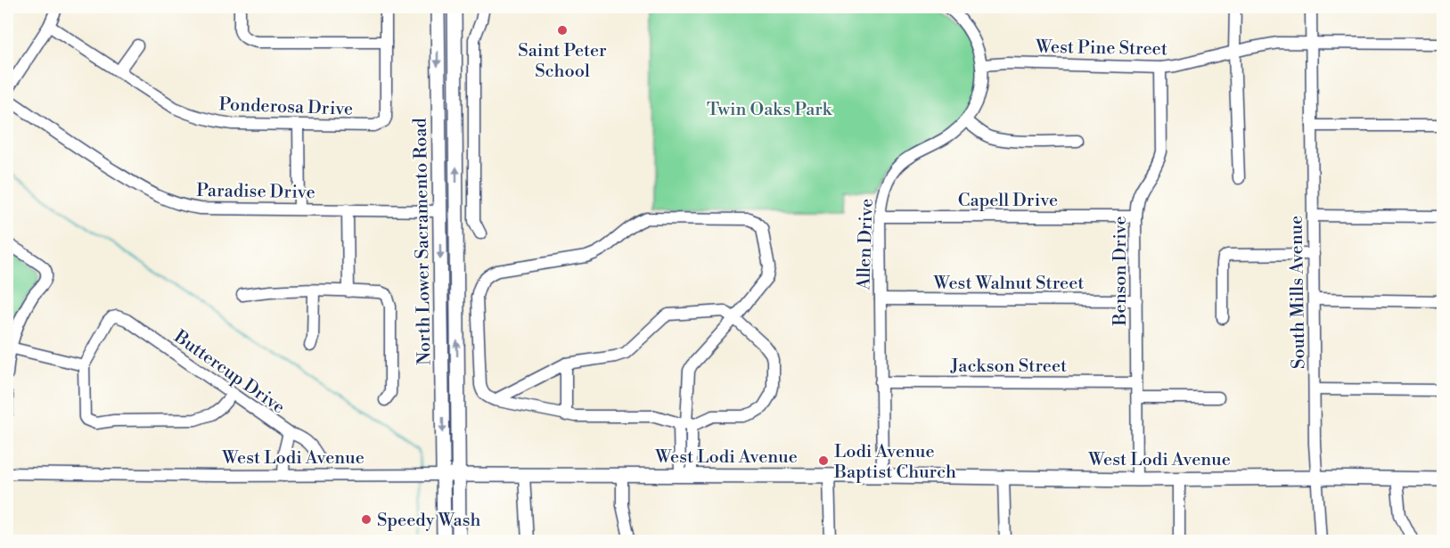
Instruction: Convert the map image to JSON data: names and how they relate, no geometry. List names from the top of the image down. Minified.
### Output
{"streets":{"main road":["North Lower Sacramento Road","West Lodi Avenue"],"street":["West Pine Street","Ponderosa Drive","Paradise Drive","Capell Drive","Allen Drive","Benson Drive","West Walnut Street","South Mills Avenue","Jackson Street","Buttercup Drive"]},"crossings":[["West Pine Street","Allen Drive"],["West Pine Street","Benson Drive"],["West Pine Street","South Mills Avenue"],["Paradise Drive","North Lower Sacramento Road"],["Capell Drive","Allen Drive"],["Capell Drive","Benson Drive"],["North Lower Sacramento Road","West Lodi Avenue"],["Allen Drive","West Walnut Street"],["Allen Drive","Jackson Street"],["Allen Drive","West Lodi Avenue"],["Benson Drive","West Walnut Street"],["Benson Drive","Jackson Street"],["Benson Drive","West Lodi Avenue"],["South Mills Avenue","West Lodi Avenue"]],"parks":["Twin Oaks Park"],"places":["Saint Peter School","Lodi Avenue Baptist Church","Speedy Wash"]}
